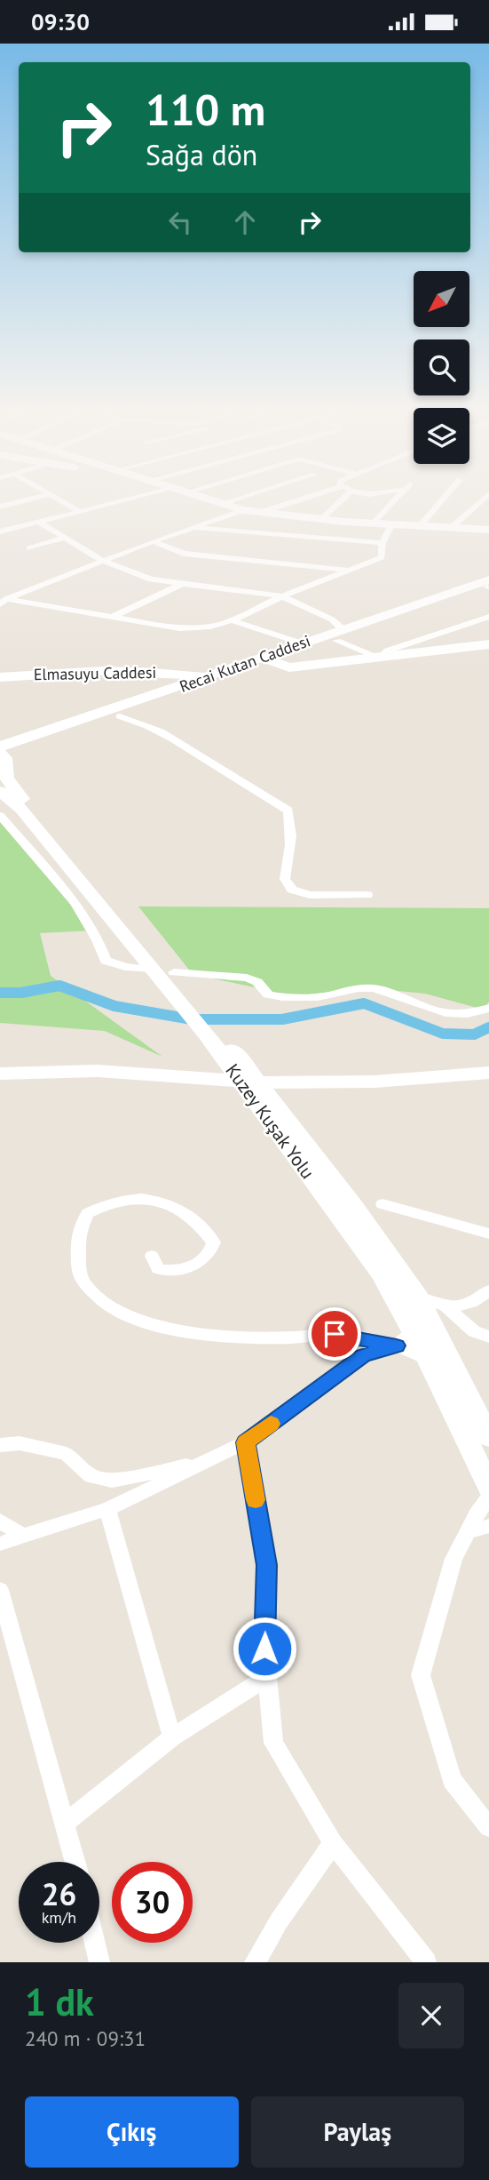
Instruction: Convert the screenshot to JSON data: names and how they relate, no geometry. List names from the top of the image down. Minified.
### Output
{"streets":{"main road":["Recai Kutan Caddesi","Elmasuyu Caddesi","Kuzey Kuşak Yolu"]},"crossings":[["Recai Kutan Caddesi","Elmasuyu Caddesi"],["Recai Kutan Caddesi","Kuzey Kuşak Yolu"]],"north":"bottom left","page":{"status":"09:30","turn":["110 m","Sağa dön"],"speed":"26 km/h","limit":"30","heading":["1 dk","240 m · 09:31"],"buttons":["Çıkış","Paylaş"]}}
